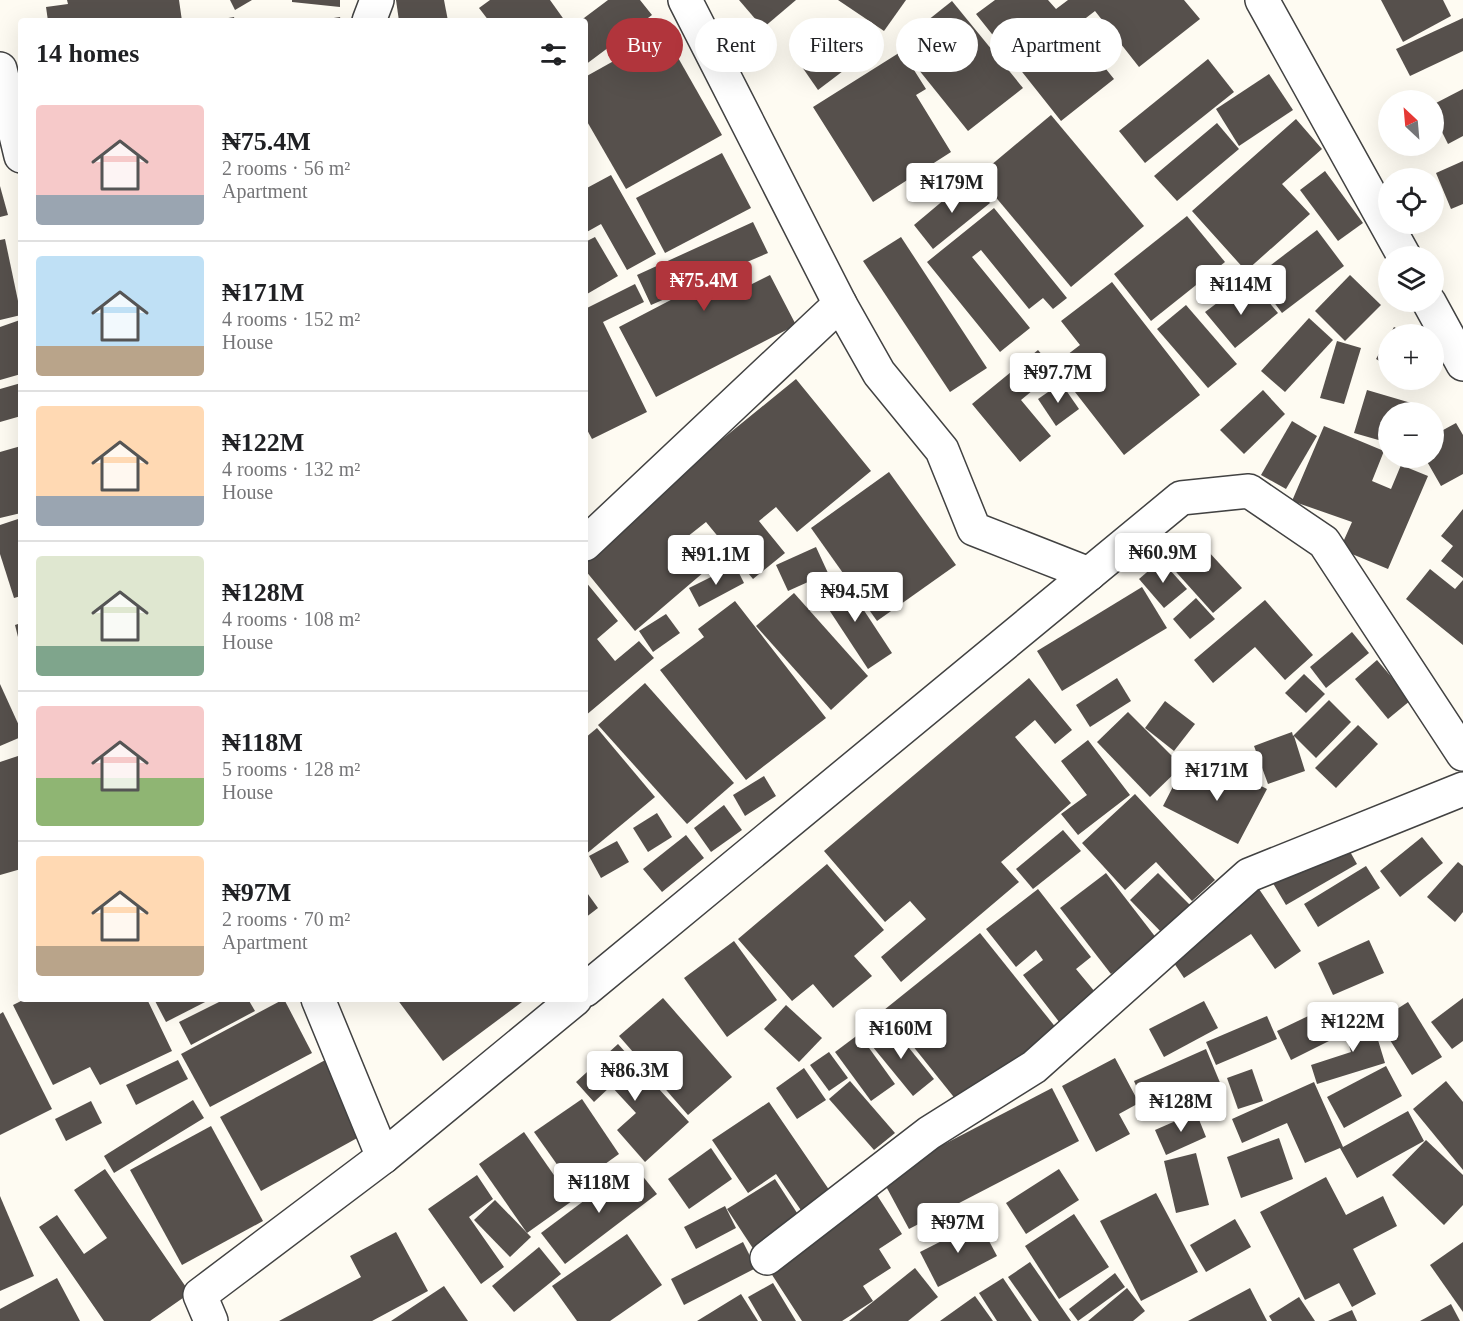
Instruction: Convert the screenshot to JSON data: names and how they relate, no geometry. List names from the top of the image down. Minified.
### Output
{"north":"top left","page":{"chip":["Buy","Rent","Filters","New","Apartment"],"heading":"14 homes","map_buttons":["+","−"],"list":[{"name":"₦75.4M","note":"2 rooms · 56 m² · Apartment"},{"name":"₦171M","note":"4 rooms · 152 m² · House"},{"name":"₦122M","note":"4 rooms · 132 m² · House"},{"name":"₦128M","note":"4 rooms · 108 m² · House"},{"name":"₦118M","note":"5 rooms · 128 m² · House"},{"name":"₦97M","note":"2 rooms · 70 m² · Apartment"}],"price":["₦179M","₦75.4M","₦114M","₦97.7M","₦60.9M","₦91.1M","₦94.5M","₦171M","₦122M","₦160M","₦86.3M","₦128M","₦118M","₦97M"]}}
